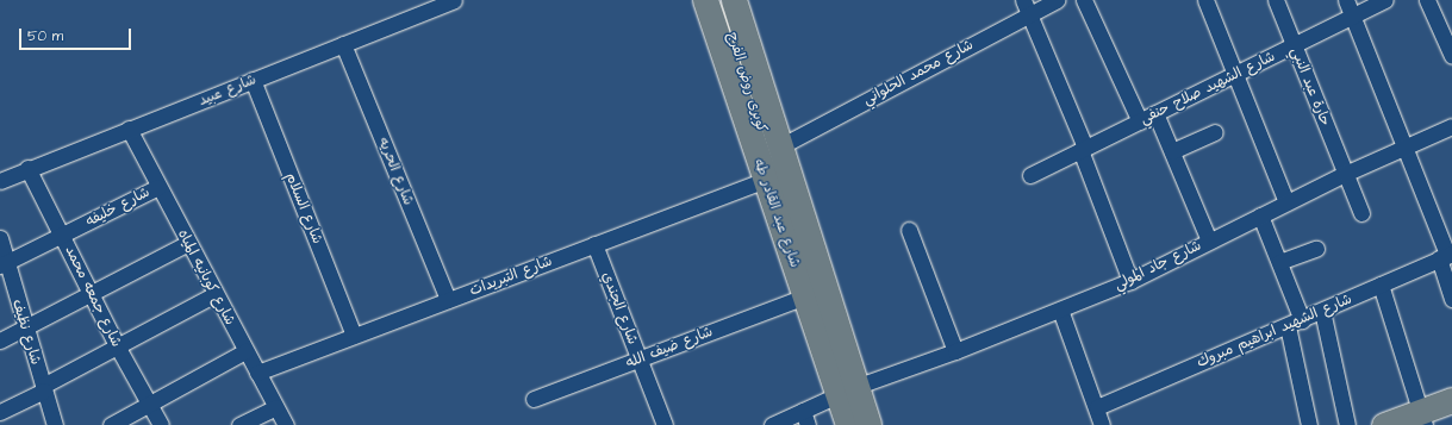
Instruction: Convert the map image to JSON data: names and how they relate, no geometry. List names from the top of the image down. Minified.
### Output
{"streets":{"main road":["كوبرى روض الفرج","شارع عبد القادر طه"],"street":["شارع محمد الحلواني","حارة عبد النبي","شارع الشهيد صلاح حنفي","شارع عبيد","شارع الحريه","شارع خليفه","شارع السلام","شارع جاد المولي","شارع التبريدات","شارع كوبانيه المياه","شارع جمعه محمد","شارع الجندي","شارع الشهيد ابراهيم مبروك","شارع نظيف","شارع ضيف الله"]},"crossings":[["شارع محمد الحلواني","شارع عبد القادر طه"],["كوبرى روض الفرج","شارع عبد القادر طه"],["كوبرى روض الفرج","شارع ضيف الله"],["حارة عبد النبي","شارع الشهيد صلاح حنفي"],["حارة عبد النبي","شارع جاد المولي"],["شارع عبيد","شارع الحريه"],["شارع عبيد","شارع السلام"],["شارع عبيد","شارع كوبانيه المياه"],["شارع عبيد","شارع جمعه محمد"],["شارع الحريه","شارع التبريدات"],["شارع خليفه","شارع كوبانيه المياه"],["شارع خليفه","شارع جمعه محمد"],["شارع خليفه","شارع نظيف"],["شارع السلام","شارع التبريدات"],["شارع عبد القادر طه","شارع جاد المولي"],["شارع عبد القادر طه","شارع التبريدات"],["شارع عبد القادر طه","شارع ضيف الله"],["شارع التبريدات","شارع كوبانيه المياه"],["شارع التبريدات","شارع الجندي"],["شارع الجندي","شارع ضيف الله"]],"scale_bar":"50 m"}
